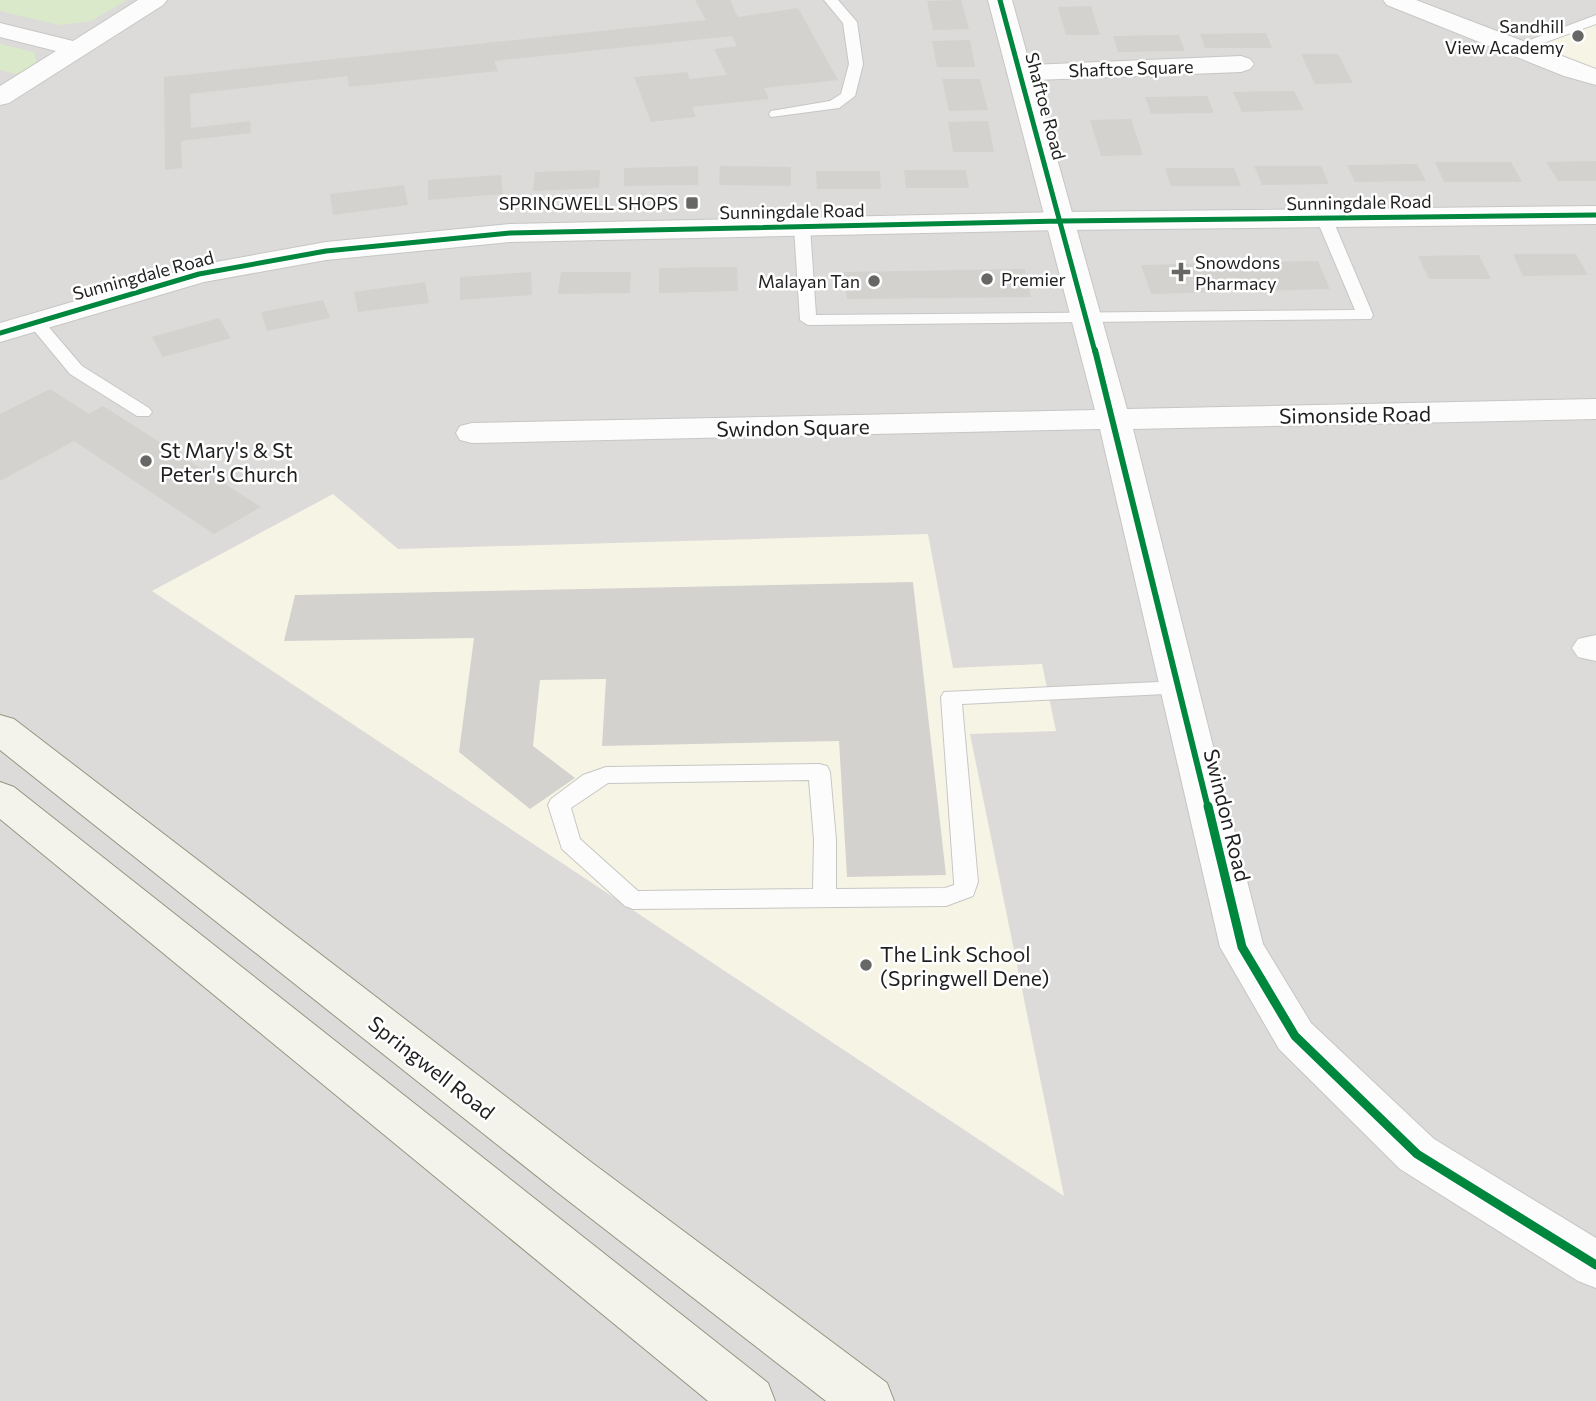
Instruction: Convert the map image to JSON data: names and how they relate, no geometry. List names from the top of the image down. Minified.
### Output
{"streets":{"main road":["Springwell Road"],"street":["Shaftoe Square","Shaftoe Road","Sunningdale Road","Simonside Road","Swindon Square","Swindon Road"]},"crossings":[["Shaftoe Square","Shaftoe Road"],["Shaftoe Road","Sunningdale Road"],["Shaftoe Road","Swindon Road"],["Sunningdale Road","Swindon Road"],["Simonside Road","Swindon Square"],["Simonside Road","Swindon Road"],["Swindon Square","Swindon Road"]],"places":{"other":["Sandhill View Academy","Premier","Malayan Tan","St Mary's & St Peter's Church","The Link School (Springwell Dene)"],"transit":["SPRINGWELL SHOPS"],"health":["Snowdons Pharmacy"]}}
